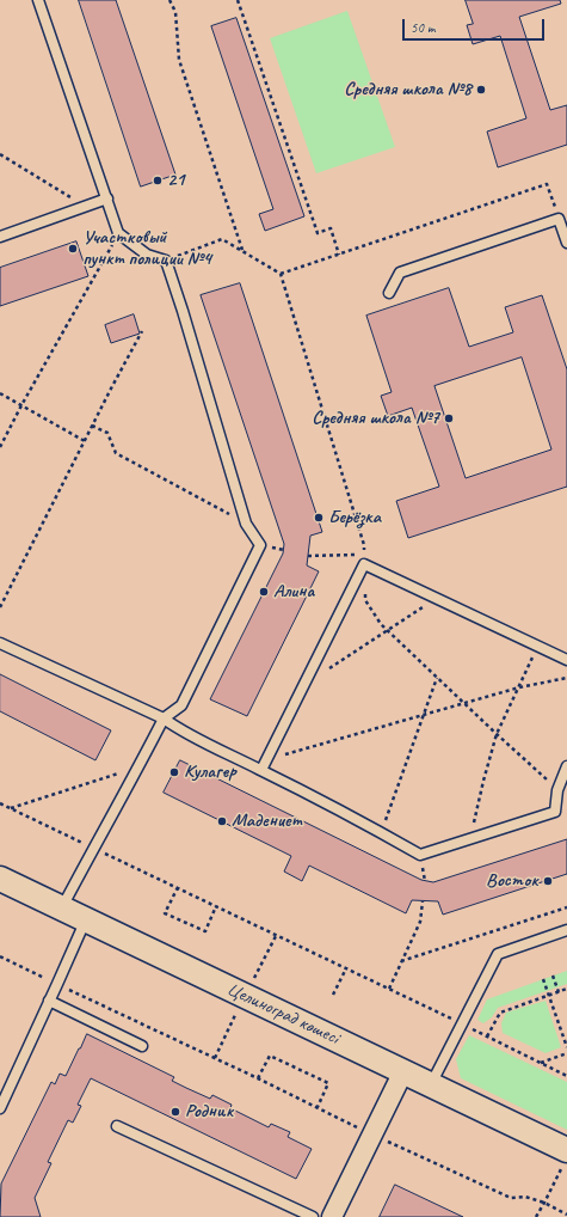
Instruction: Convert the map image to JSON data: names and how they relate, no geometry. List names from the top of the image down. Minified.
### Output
{"streets":{"street":["Целиноград көшесі"]},"places":["Средняя школа №8","21","Участковый пункт полиции №4","Средняя школа №7","Берёзка","Алина","Кулагер","Мадениет","Восток","Родник"],"scale_bar":"50 m"}
